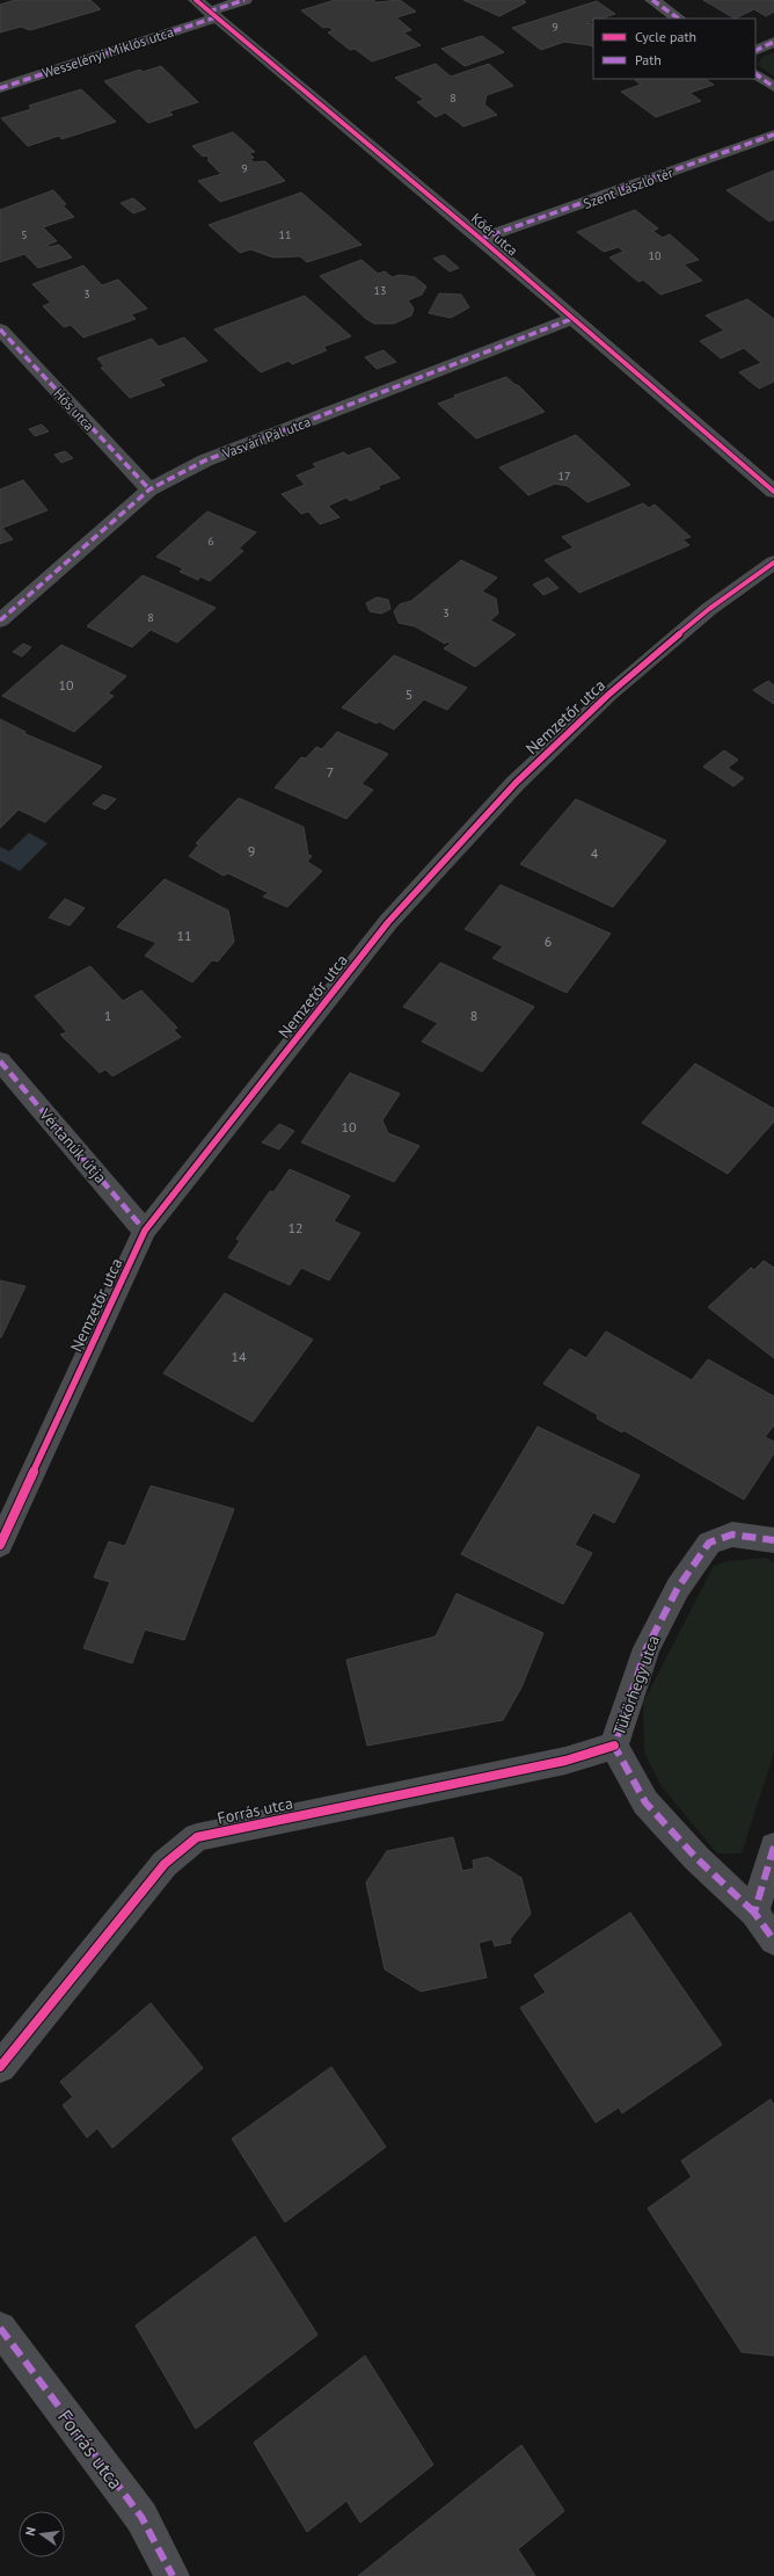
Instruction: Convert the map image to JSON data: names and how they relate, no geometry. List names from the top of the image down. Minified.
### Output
{"streets":{"street":["Wesselényi Miklós utca","Szent László tér","Kőér utca","Hős utca","Vasvári Pál utca","Nemzetőr utca","Vértanúk útja","Tükörhegy utca","Forrás utca"]},"crossings":[["Wesselényi Miklós utca","Kőér utca"],["Szent László tér","Kőér utca"],["Kőér utca","Vasvári Pál utca"],["Hős utca","Vasvári Pál utca"],["Nemzetőr utca","Vértanúk útja"],["Tükörhegy utca","Forrás utca"]],"house_numbers":["9","8","9","5","11","10","13","3","17","6","3","8","10","5","7","9","4","11","6","1","8","10","12","14"],"legend":["Cycle path","Path"],"north":"left"}
